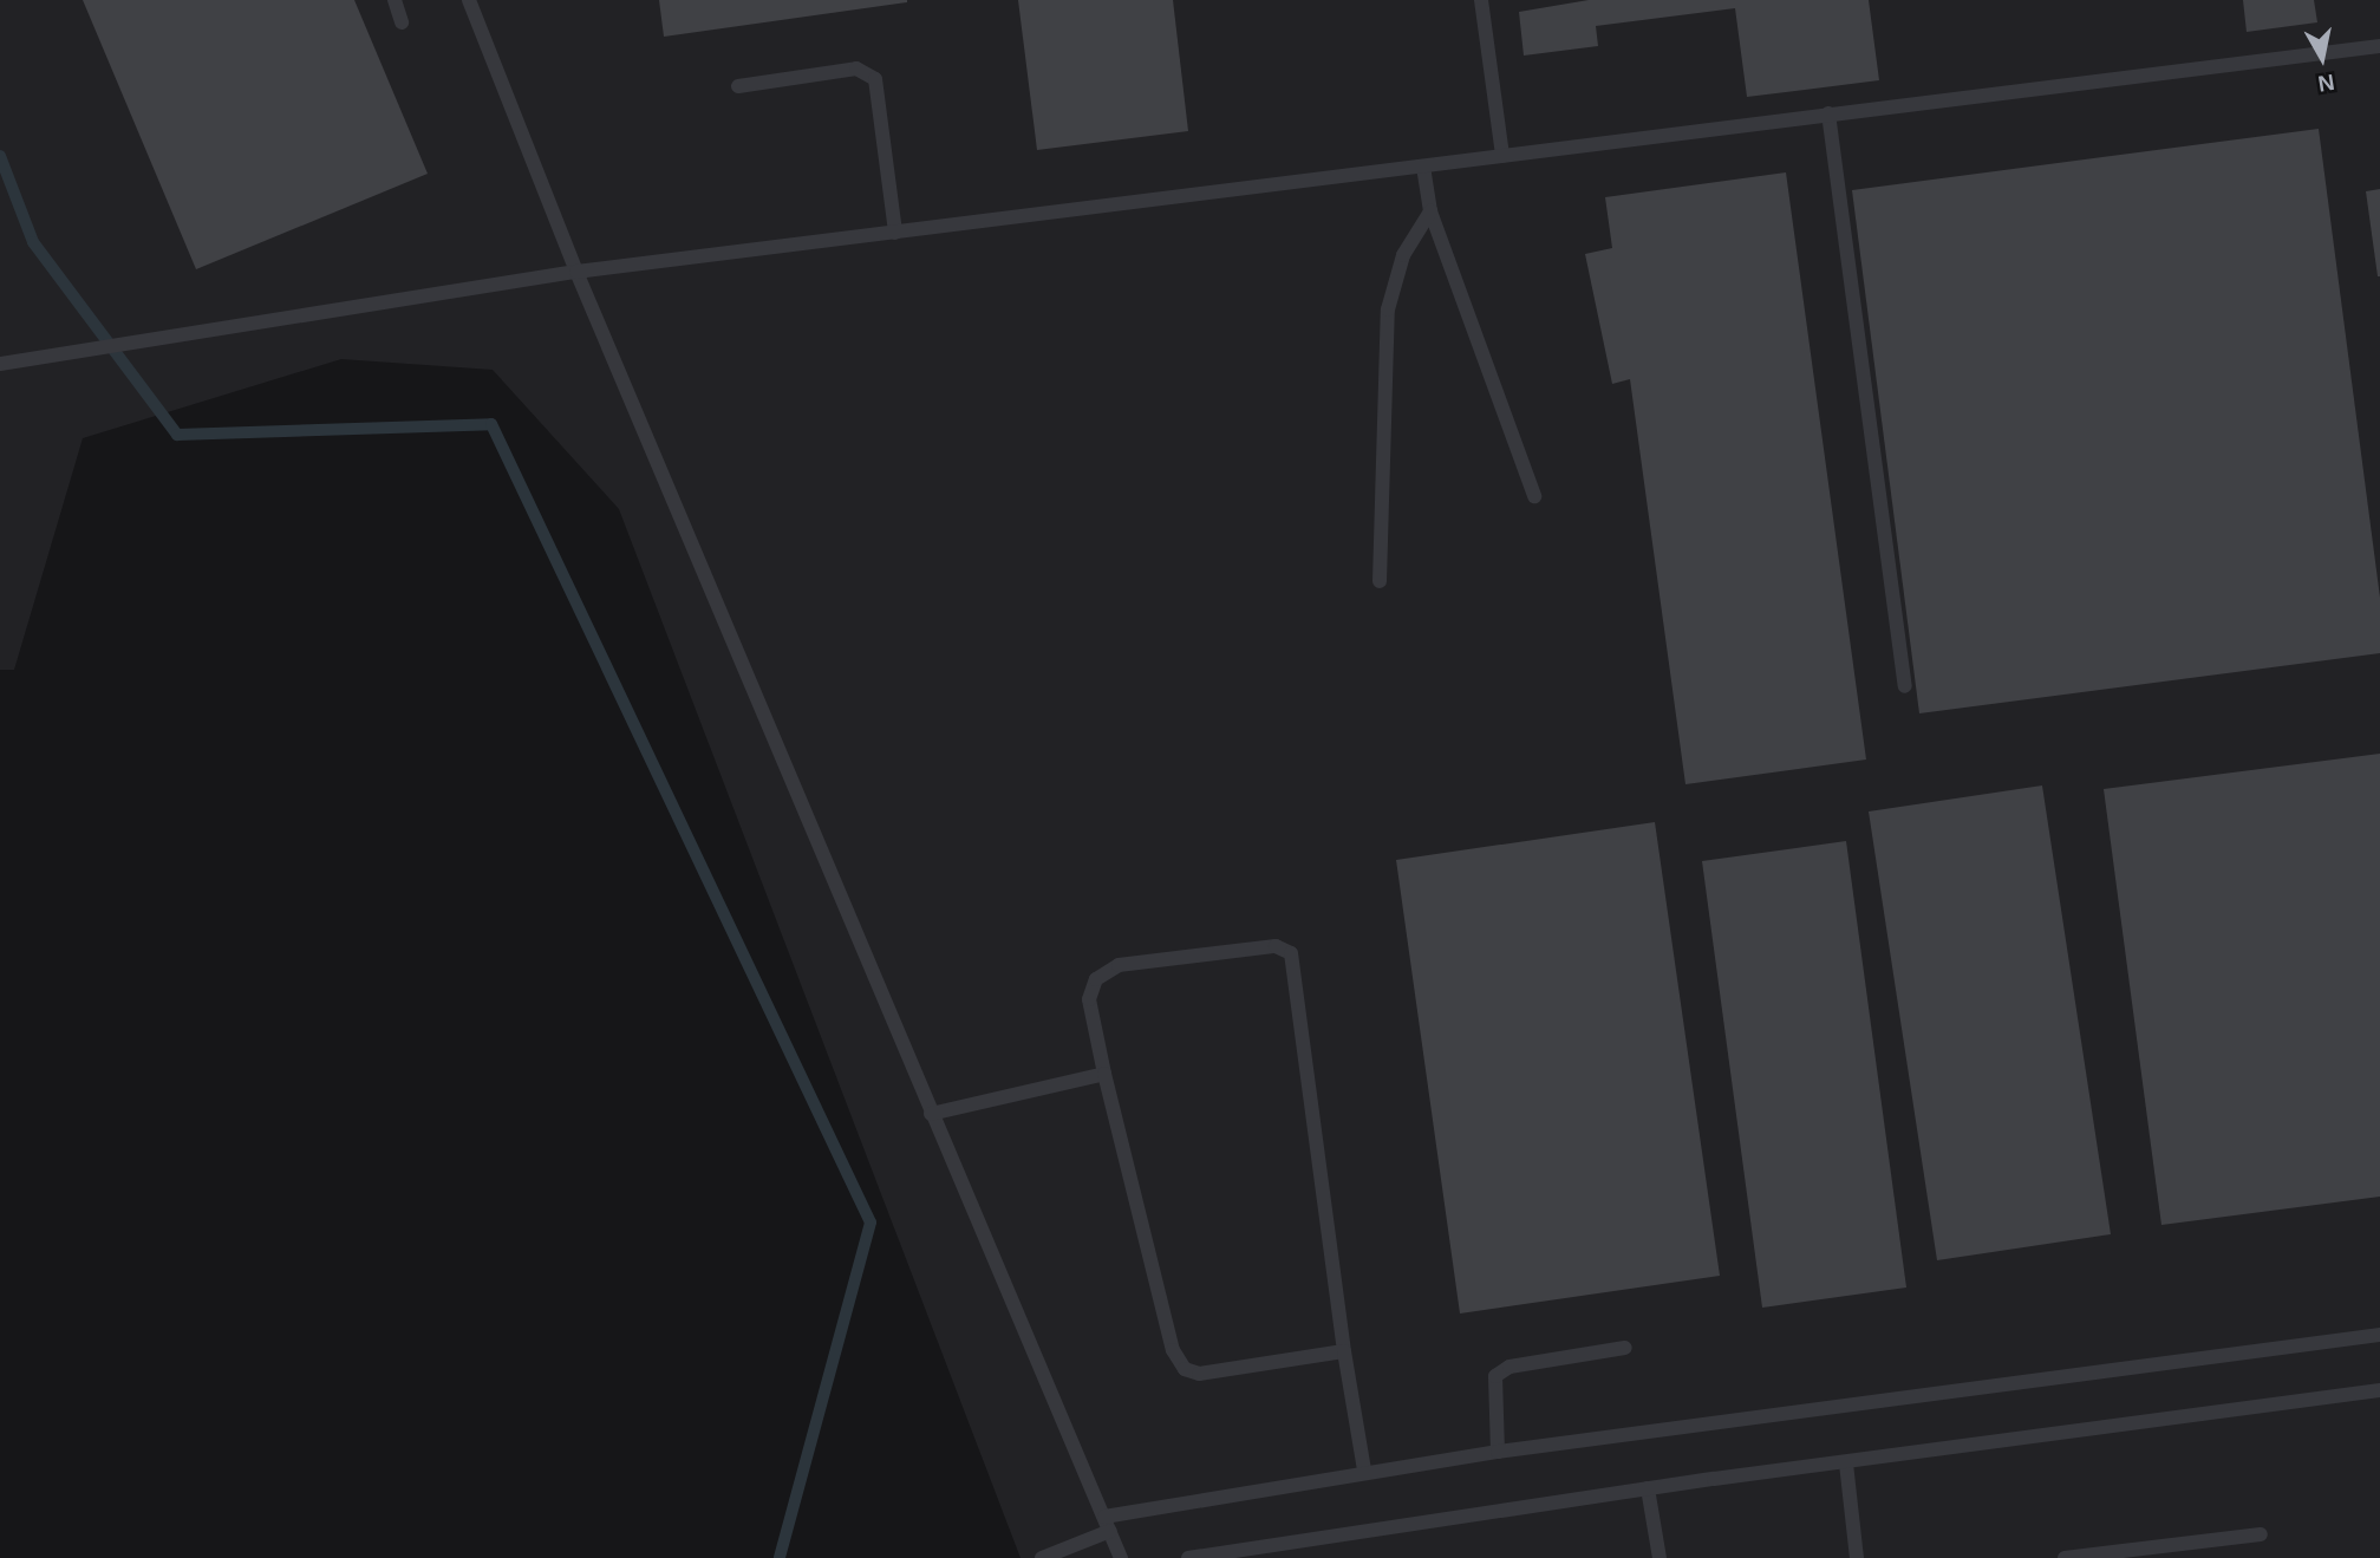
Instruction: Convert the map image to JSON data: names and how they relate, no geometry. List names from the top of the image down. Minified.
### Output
{"north":"bottom"}
